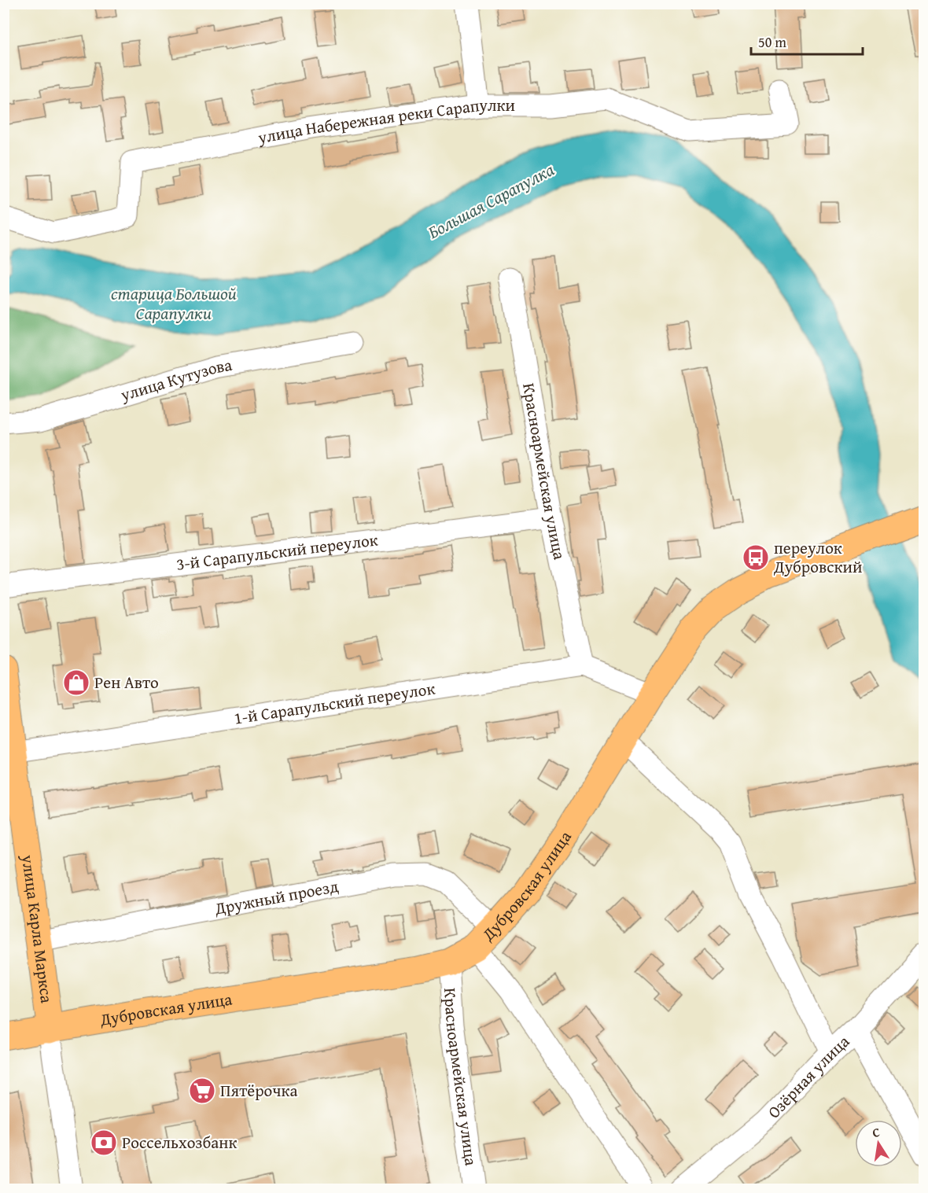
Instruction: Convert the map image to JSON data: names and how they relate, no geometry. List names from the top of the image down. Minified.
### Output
{"streets":{"main road":["Дубровская улица","улица Карла Маркса"],"street":["улица Набережная реки Сарапулки","улица Кутузова","Красноармейская улица","3-й Сарапульский переулок","1-й Сарапульский переулок","Дружный проезд","Озёрная улица"]},"crossings":[["Красноармейская улица","3-й Сарапульский переулок"],["Красноармейская улица","1-й Сарапульский переулок"],["Красноармейская улица","Дубровская улица"],["1-й Сарапульский переулок","улица Карла Маркса"],["Дубровская улица","Дружный проезд"],["Дубровская улица","улица Карла Маркса"],["Дружный проезд","улица Карла Маркса"]],"water":["Большая Сарапулка","старица Большой Сарапулки"],"places":{"bus stop":["переулок Дубровский"],"shop":["Рен Авто"],"supermarket":["Пятёрочка"],"bank":["Россельхозбанк"]},"scale_bar":"50 m","north":"top"}
